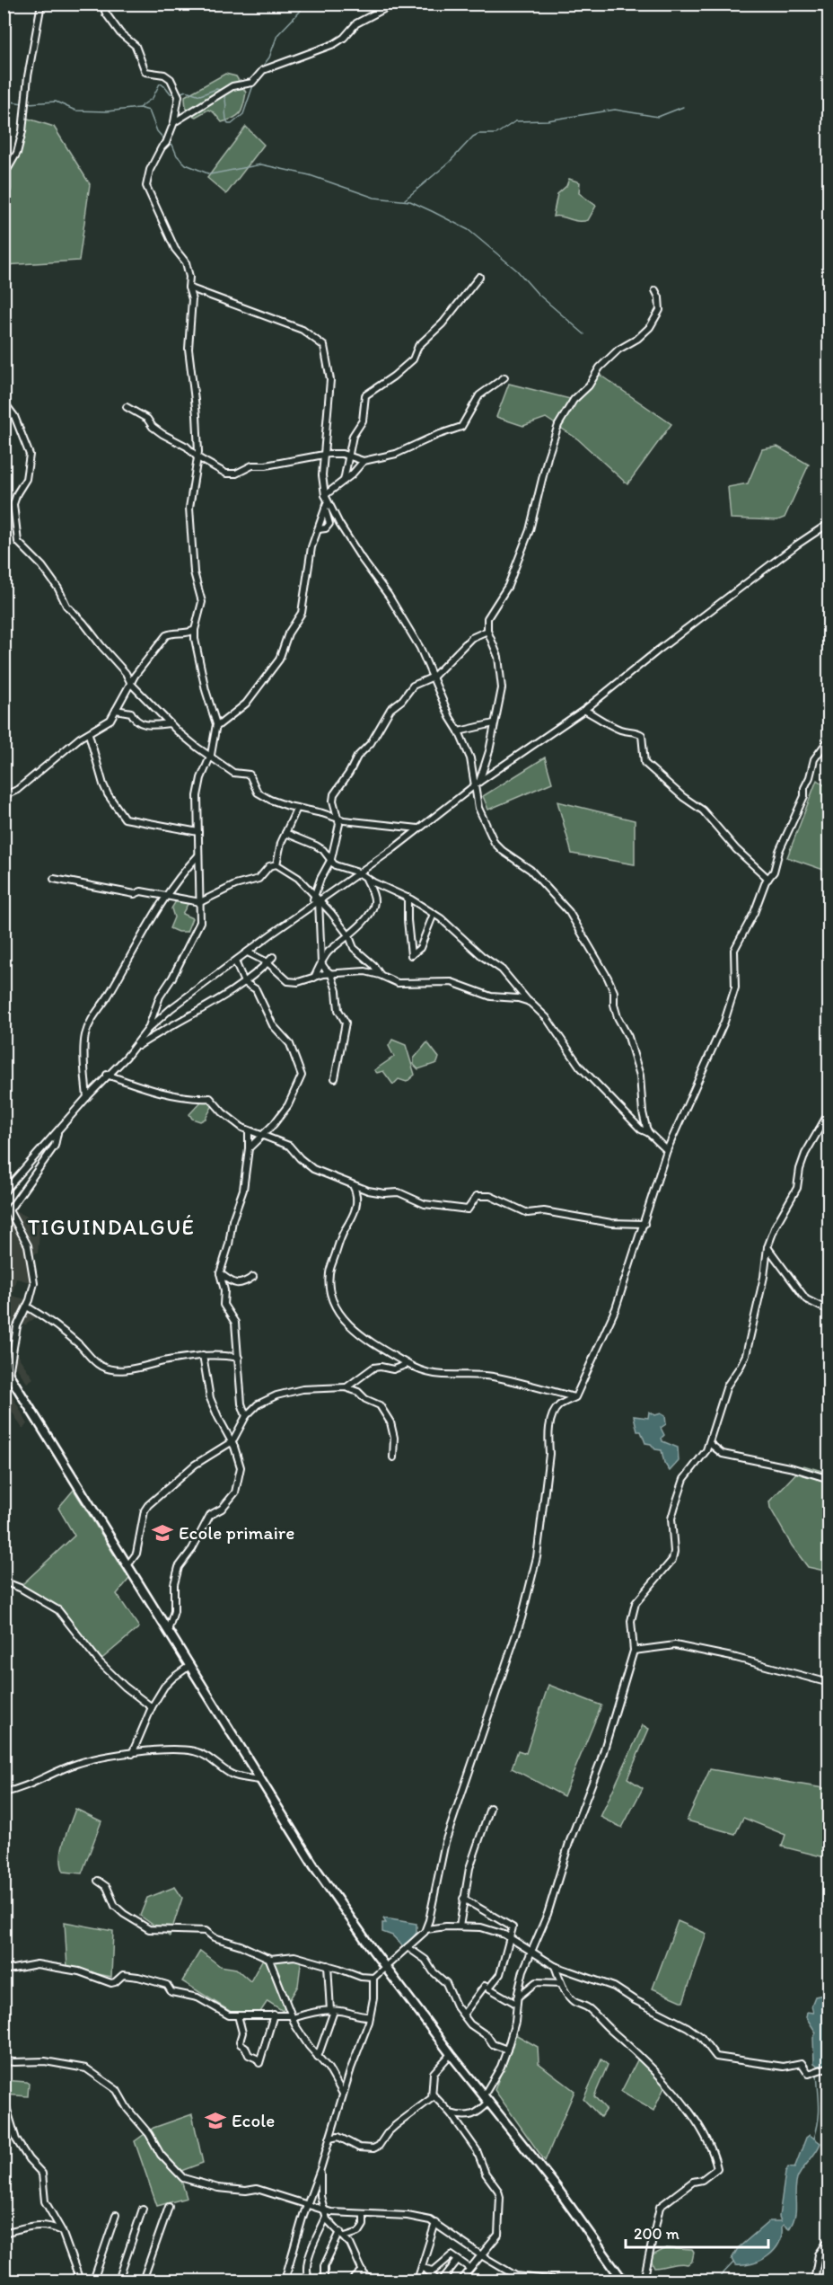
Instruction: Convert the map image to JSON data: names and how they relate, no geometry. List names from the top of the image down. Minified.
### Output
{"districts":["TIGUINDALGUÉ"],"places":{"school or university":["Ecole primaire","Ecole"]},"scale_bar":"200 m"}
